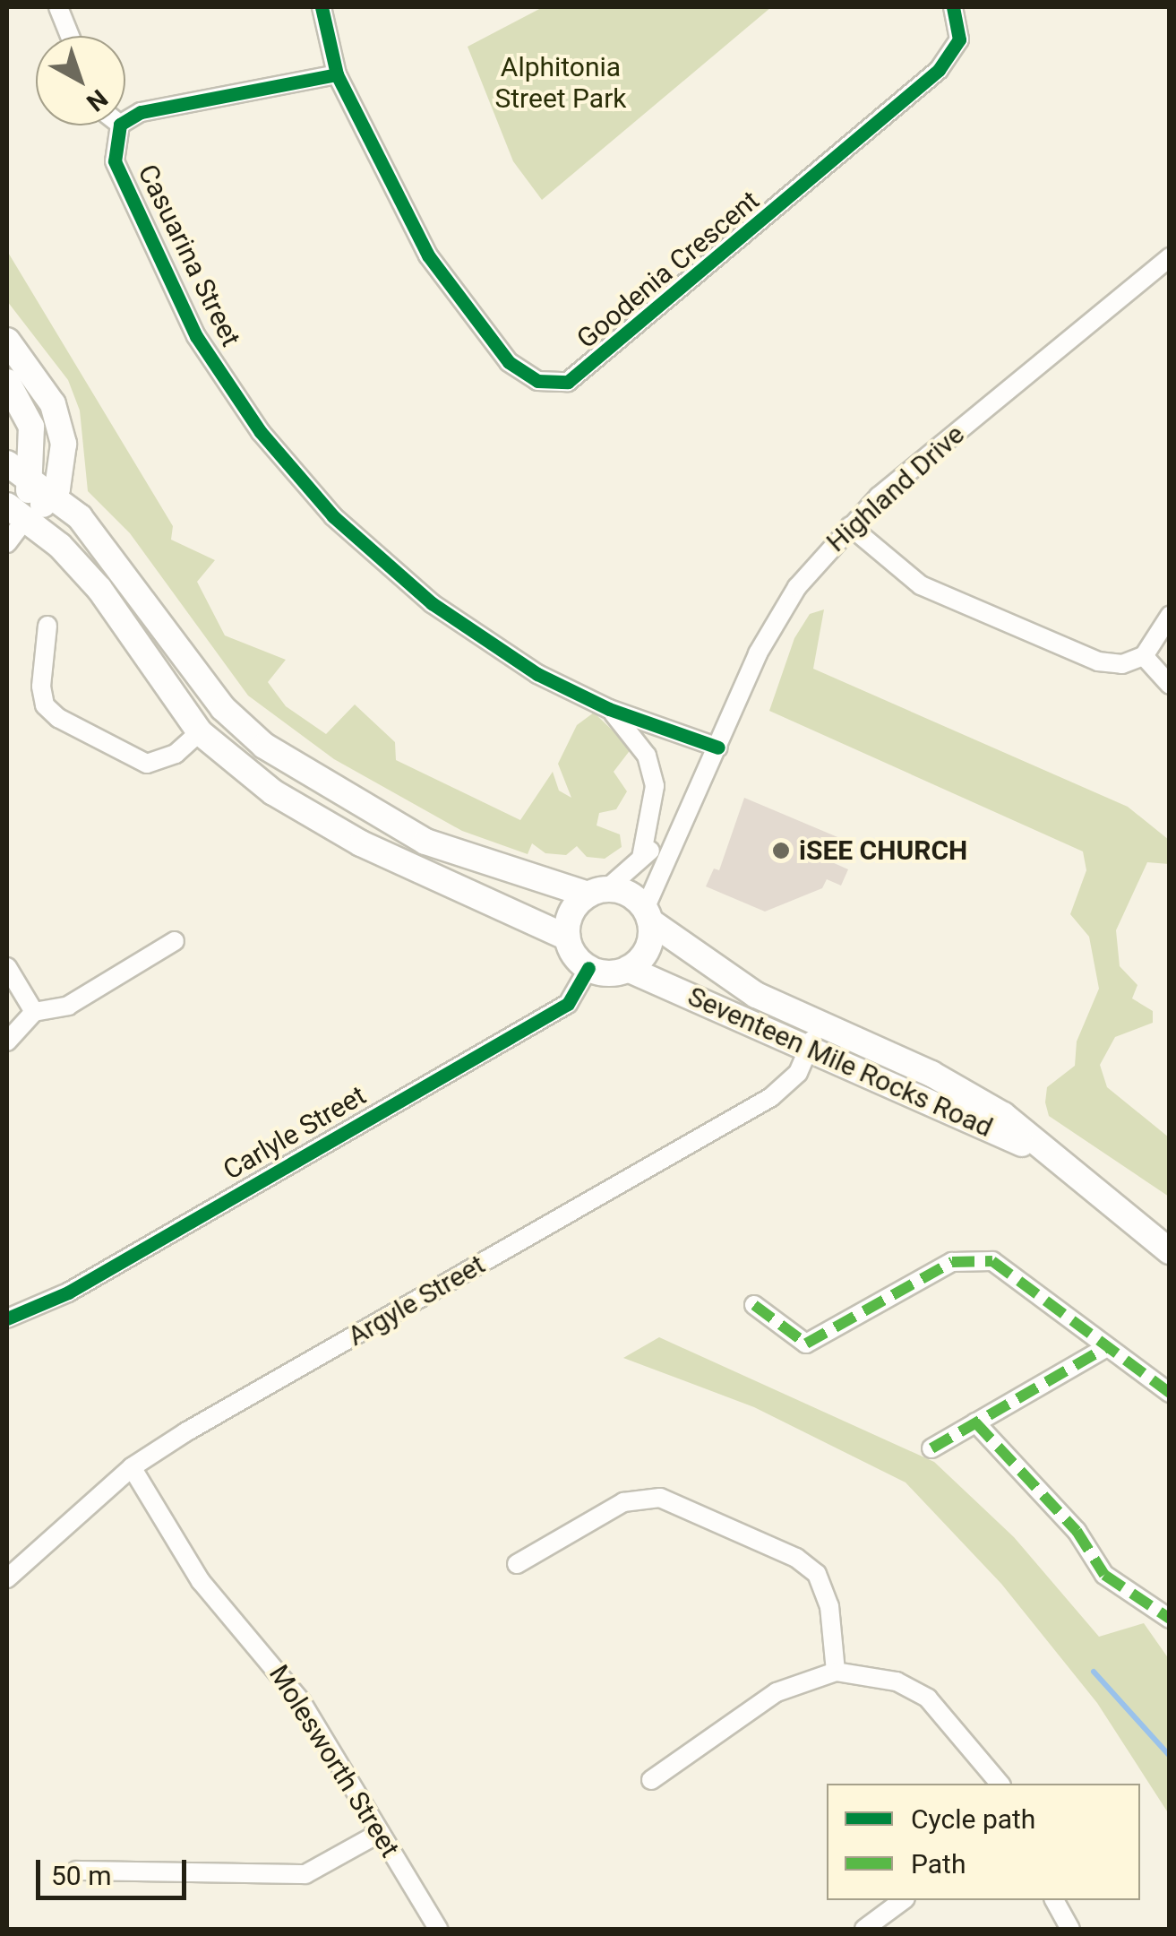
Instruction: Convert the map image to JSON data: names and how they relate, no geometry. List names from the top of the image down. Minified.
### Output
{"streets":{"main road":["Seventeen Mile Rocks Road"],"street":["Casuarina Street","Goodenia Crescent","Highland Drive","Carlyle Street","Argyle Street","Molesworth Street"]},"crossings":[["Casuarina Street","Highland Drive"],["Highland Drive","Seventeen Mile Rocks Road"],["Highland Drive","Carlyle Street"],["Seventeen Mile Rocks Road","Carlyle Street"],["Seventeen Mile Rocks Road","Argyle Street"],["Argyle Street","Molesworth Street"]],"parks":["Alphitonia Street Park"],"places":["iSEE CHURCH"],"legend":["Cycle path","Path"],"scale_bar":"50 m","north":"bottom right"}
